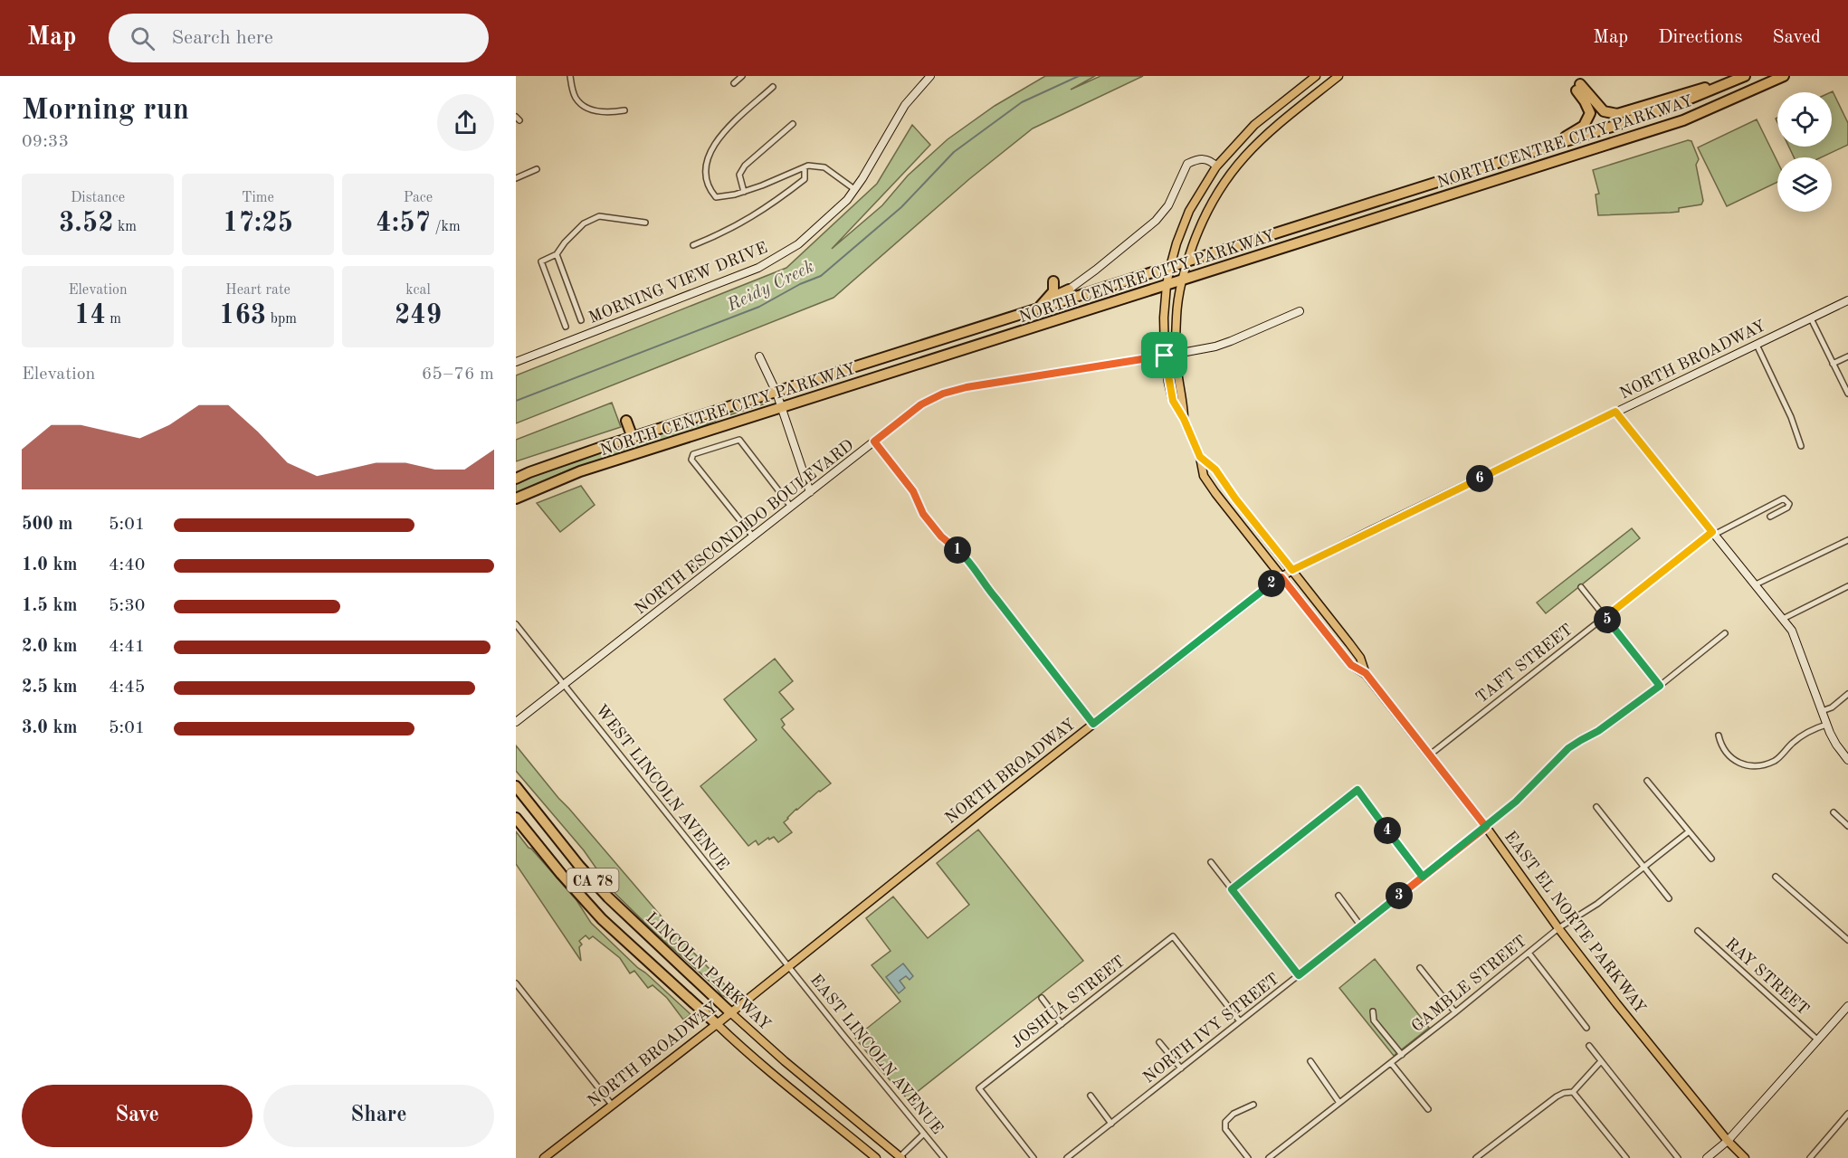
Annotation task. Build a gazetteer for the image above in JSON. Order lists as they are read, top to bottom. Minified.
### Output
{"streets":{"highway":["NORTH CENTRE CITY PARKWAY","CA 78","LINCOLN PARKWAY"],"main road":["NORTH BROADWAY","EAST EL NORTE PARKWAY"],"street":["MORNING VIEW DRIVE","NORTH ESCONDIDO BOULEVARD","TAFT STREET","WEST LINCOLN AVENUE","RAY STREET","GAMBLE STREET","JOSHUA STREET","NORTH IVY STREET","EAST LINCOLN AVENUE"]},"crossings":[["NORTH CENTRE CITY PARKWAY","EAST EL NORTE PARKWAY"],["NORTH BROADWAY","WEST LINCOLN AVENUE"],["NORTH BROADWAY","EAST EL NORTE PARKWAY"],["NORTH BROADWAY","LINCOLN PARKWAY"],["NORTH BROADWAY","EAST LINCOLN AVENUE"],["NORTH ESCONDIDO BOULEVARD","WEST LINCOLN AVENUE"],["NORTH ESCONDIDO BOULEVARD","EAST EL NORTE PARKWAY"],["TAFT STREET","EAST EL NORTE PARKWAY"],["WEST LINCOLN AVENUE","EAST LINCOLN AVENUE"],["EAST EL NORTE PARKWAY","GAMBLE STREET"],["EAST EL NORTE PARKWAY","NORTH IVY STREET"],["JOSHUA STREET","NORTH IVY STREET"]],"water":["Reidy Creek"],"page":{"header":"Map","search":"Search here","nav":["Map","Directions","Saved"],"heading":["Morning run","09:33"],"stats":[["Distance","3.52 km"],["Time","17:25"],["Pace","4:57 /km"],["Elevation","14 m"],["Heart rate","163 bpm"],["kcal","249"]],"chart":["Elevation","65–76 m"],"pins":["6","1","2","5","4","3"],"list":[{"name":"500 m","note":"5:01"},{"name":"1.0 km","note":"4:40"},{"name":"1.5 km","note":"5:30"},{"name":"2.0 km","note":"4:41"},{"name":"2.5 km","note":"4:45"},{"name":"3.0 km","note":"5:01"}],"buttons":["Save","Share"]}}
